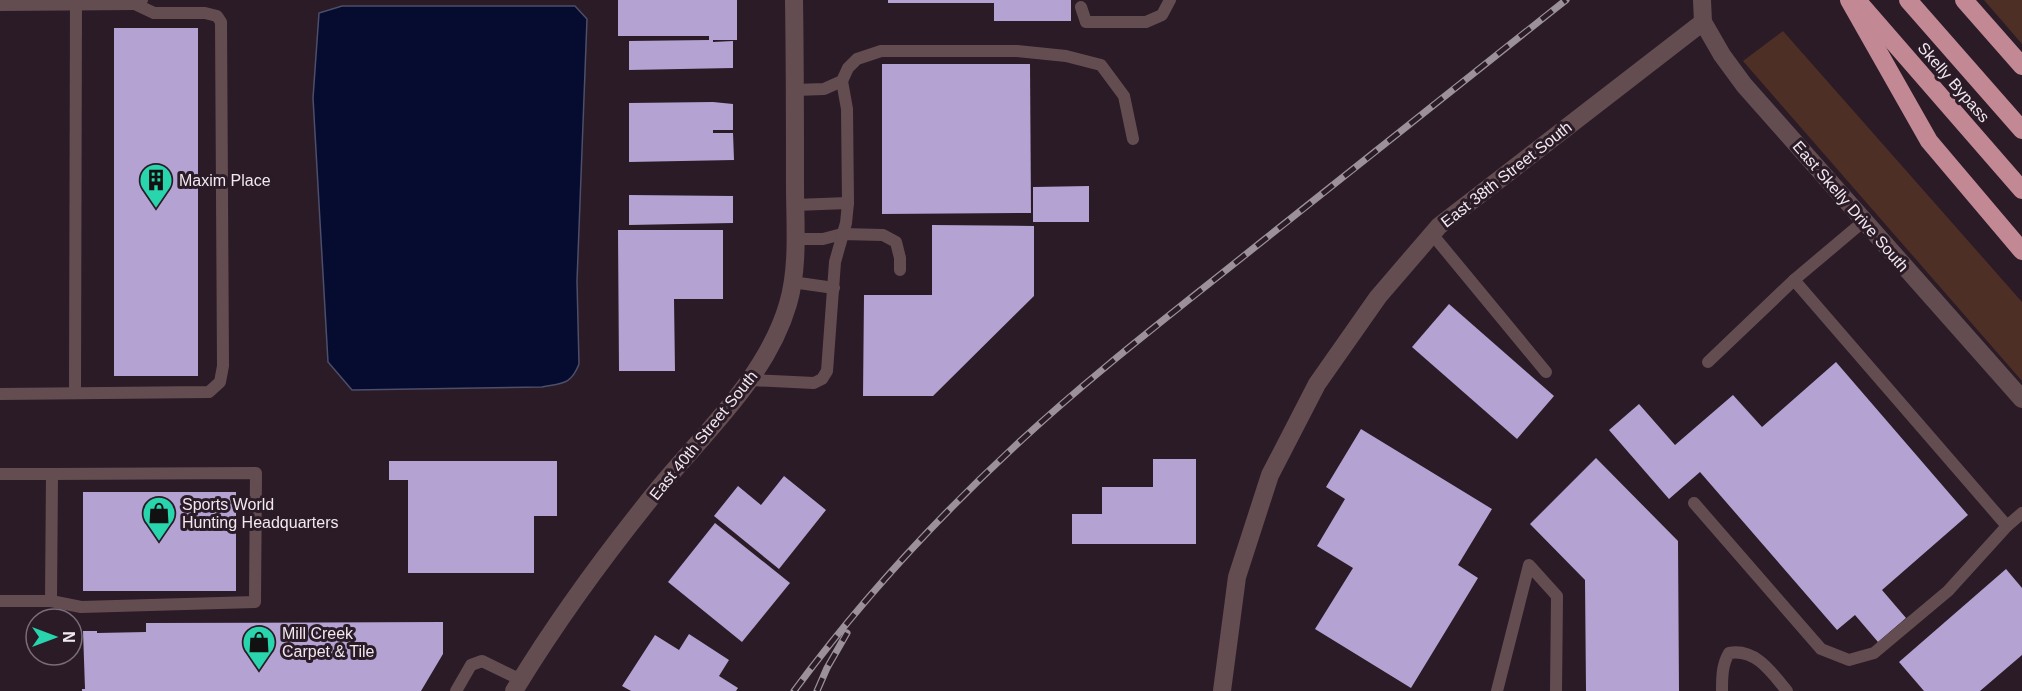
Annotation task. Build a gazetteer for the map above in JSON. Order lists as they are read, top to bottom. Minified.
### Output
{"streets":{"highway":["Skelly Bypass"],"street":["East 38th Street South","East Skelly Drive South","East 40th Street South"]},"crossings":[["East 38th Street South","East Skelly Drive South"]],"places":{"building":["Maxim Place"],"shop":["Sports World Hunting Headquarters","Mill Creek Carpet & Tile"]},"north":"right"}
